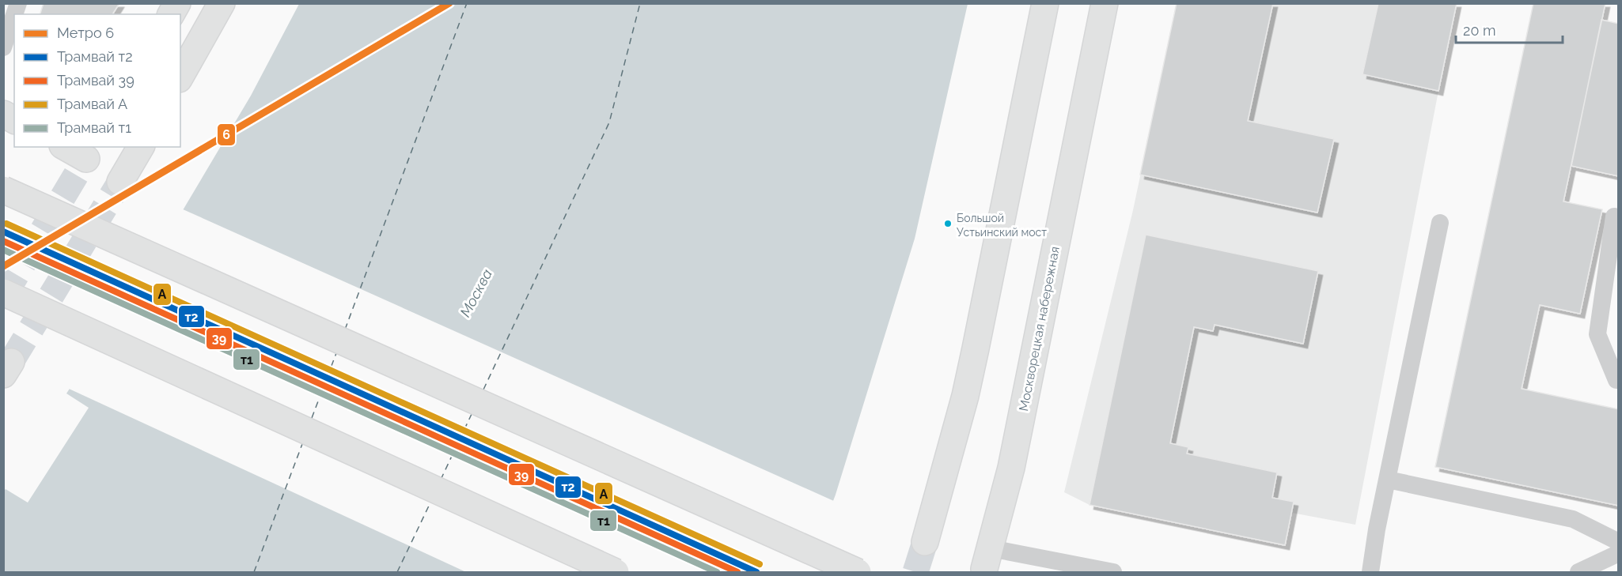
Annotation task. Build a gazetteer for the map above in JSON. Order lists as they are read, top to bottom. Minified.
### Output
{"streets":{"main road":["Москворецкая набережная"]},"water":["Москва"],"places":["Большой Устьинский мост"],"lines":["metro line 6","tram line А","tram line т2","tram line 39","tram line т1"],"legend":["Метро 6","Трамвай т2","Трамвай 39","Трамвай А","Трамвай т1"],"scale_bar":"20 m"}
